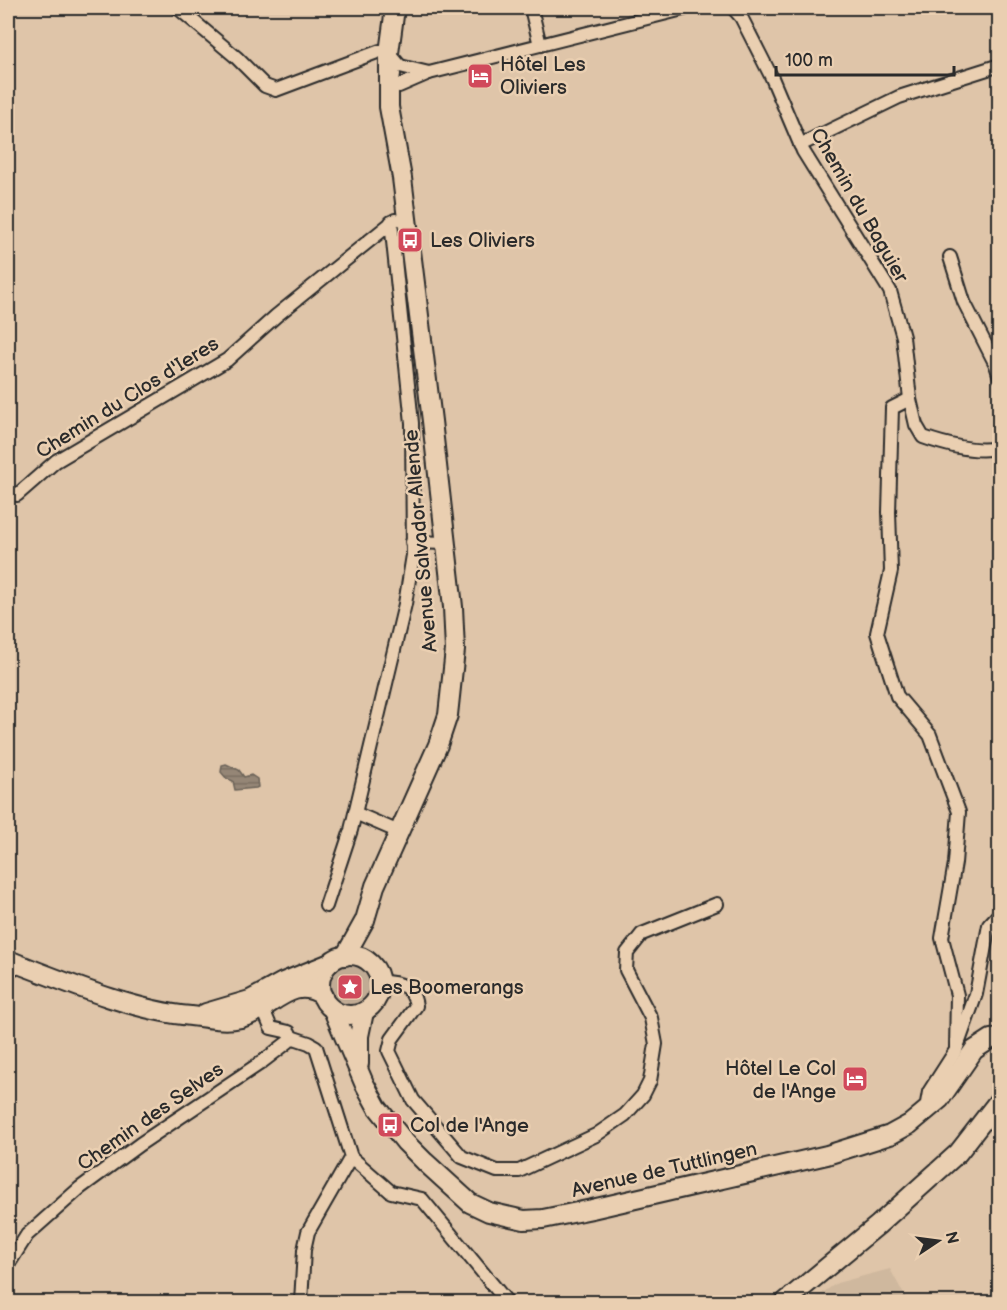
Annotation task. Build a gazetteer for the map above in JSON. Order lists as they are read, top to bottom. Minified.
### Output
{"streets":{"main road":["Avenue Salvador Allende","Avenue de Tuttlingen"],"street":["Chemin du Baguier","Chemin du Clos d'Ieres","Chemin des Selves"]},"crossings":[["Chemin du Clos d'Ieres","Avenue Salvador Allende"],["Avenue Salvador Allende","Avenue de Tuttlingen"]],"places":{"hotel":["Hôtel Les Oliviers","Hôtel Le Col de l'Ange"],"bus stop":["Les Oliviers","Col de l'Ange"],"place":["Les Boomerangs"]},"scale_bar":"100 m","north":"right"}
